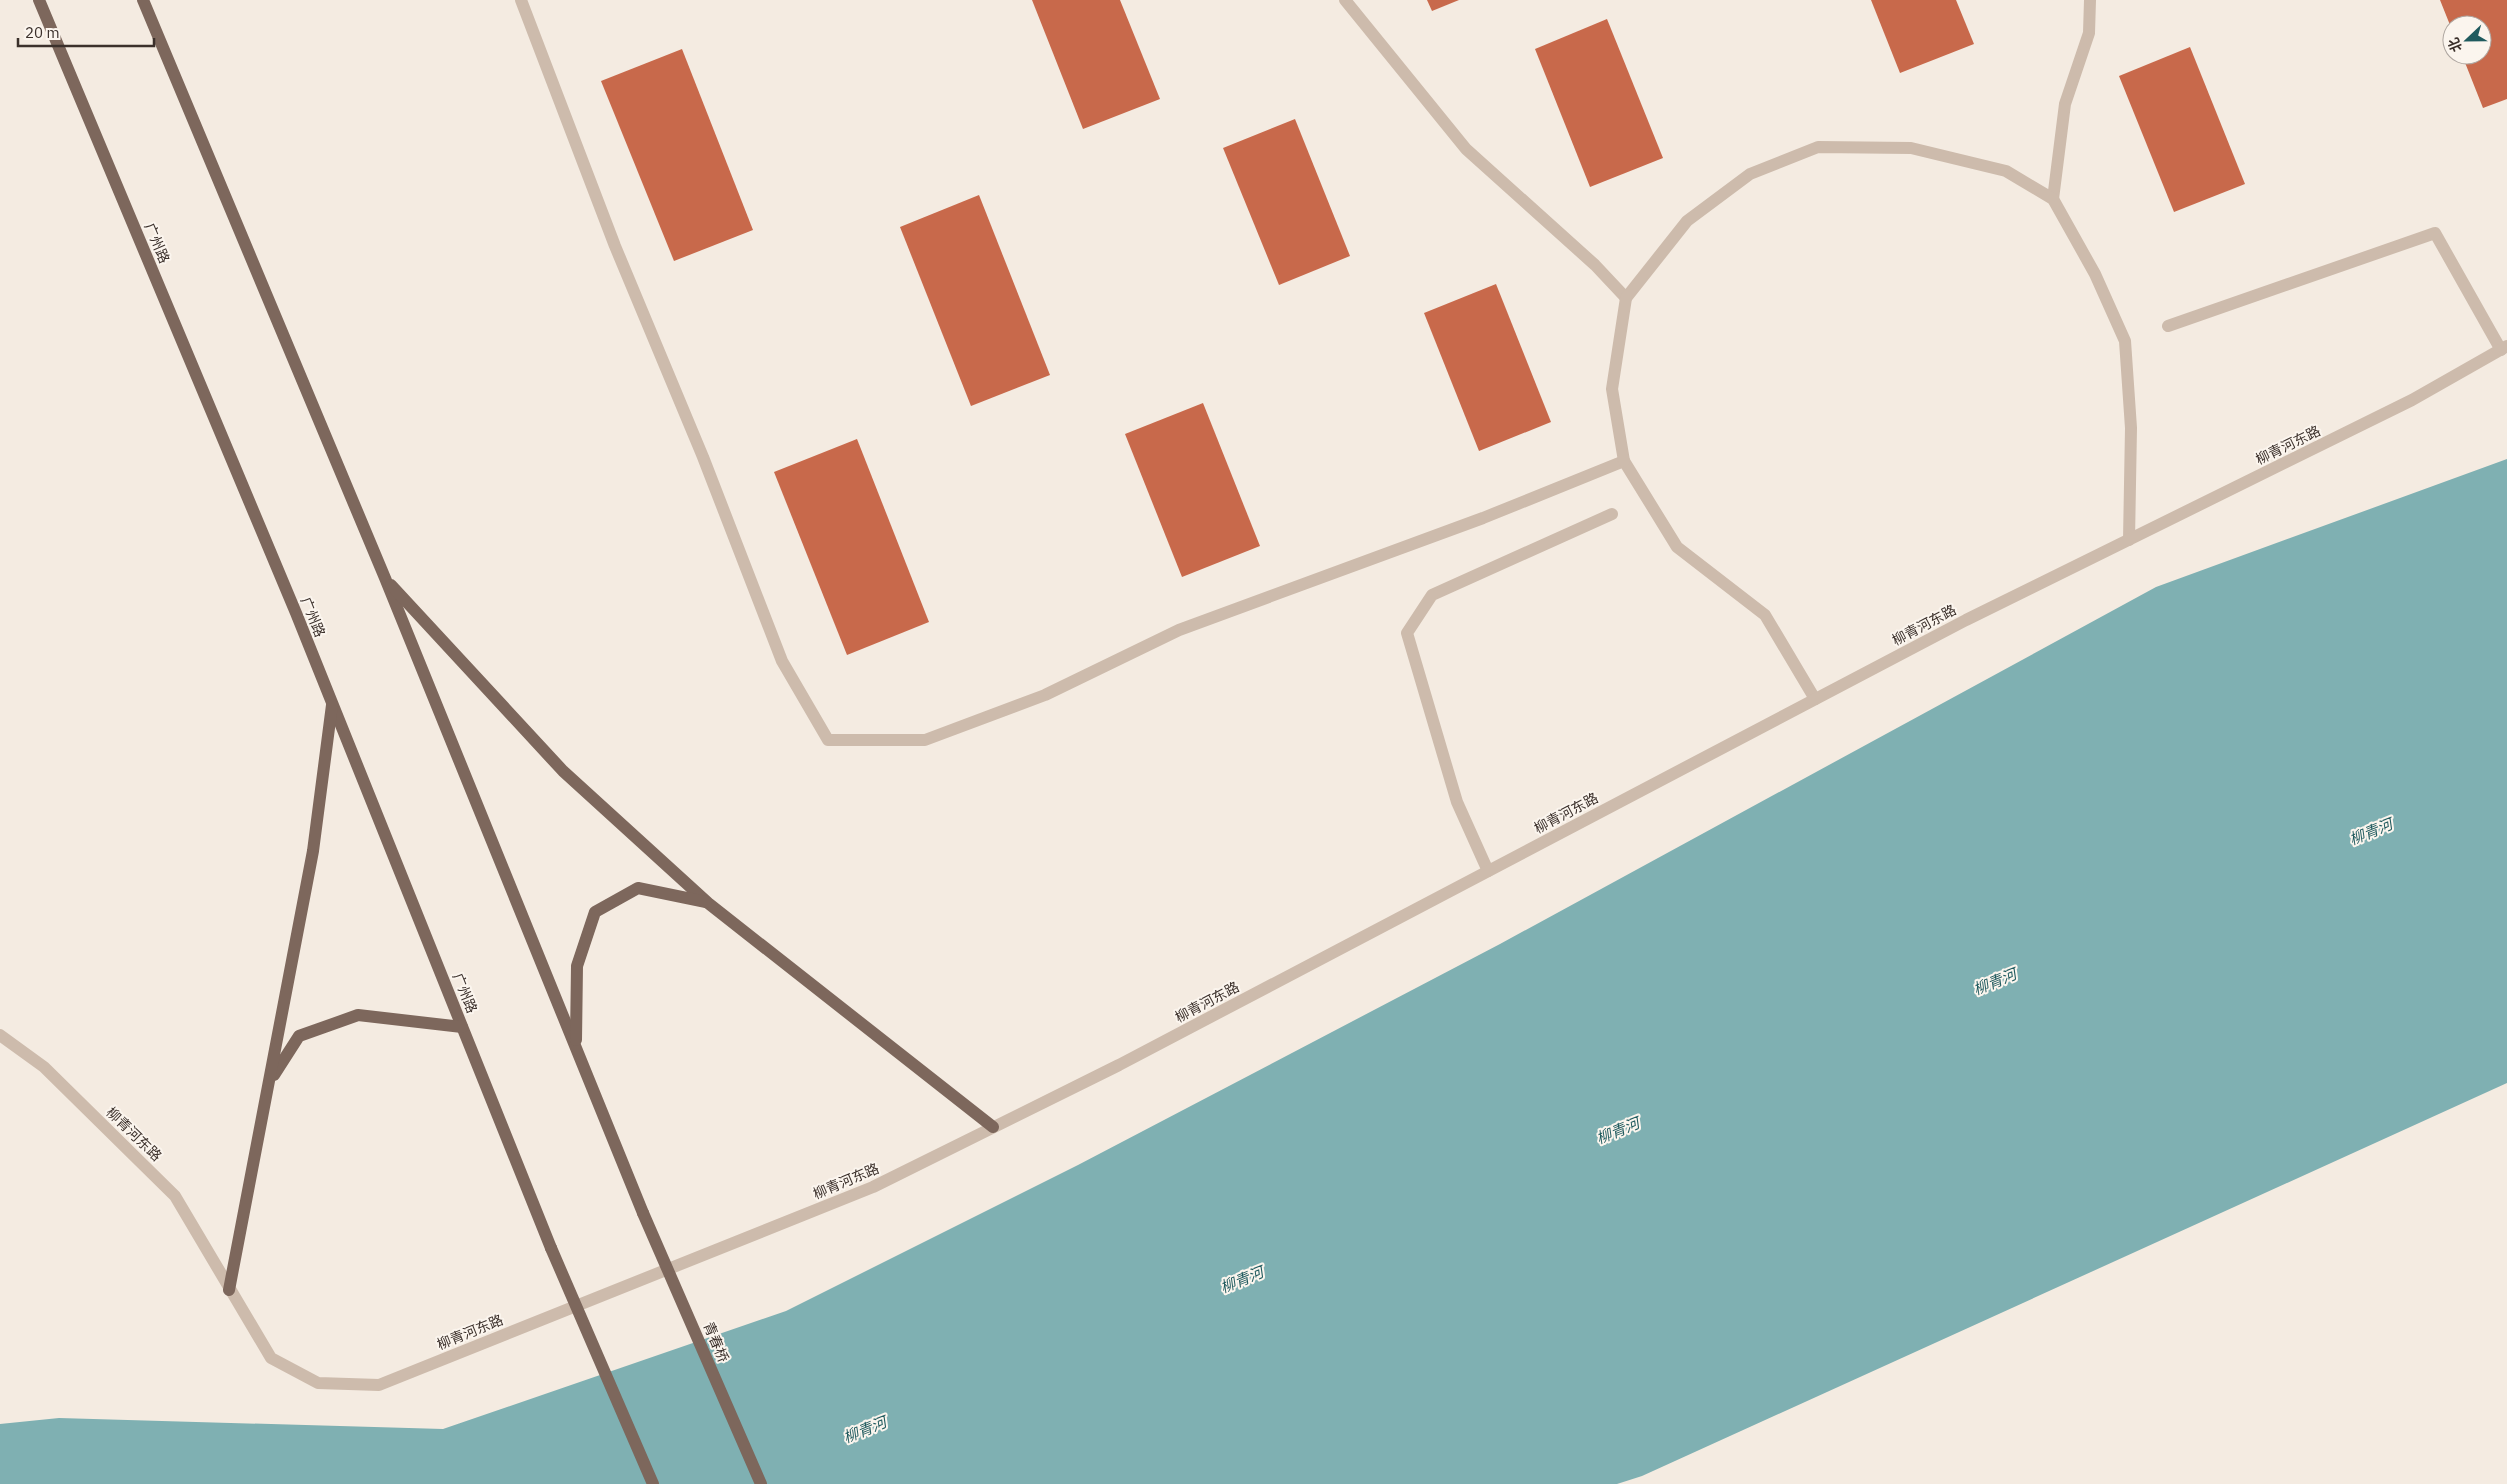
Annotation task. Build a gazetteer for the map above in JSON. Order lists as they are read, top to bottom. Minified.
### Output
{"streets":{"main road":["广州路","青春桥"],"street":["柳青河东路"]},"water":["柳青河"],"scale_bar":"20 m","north":"left"}
